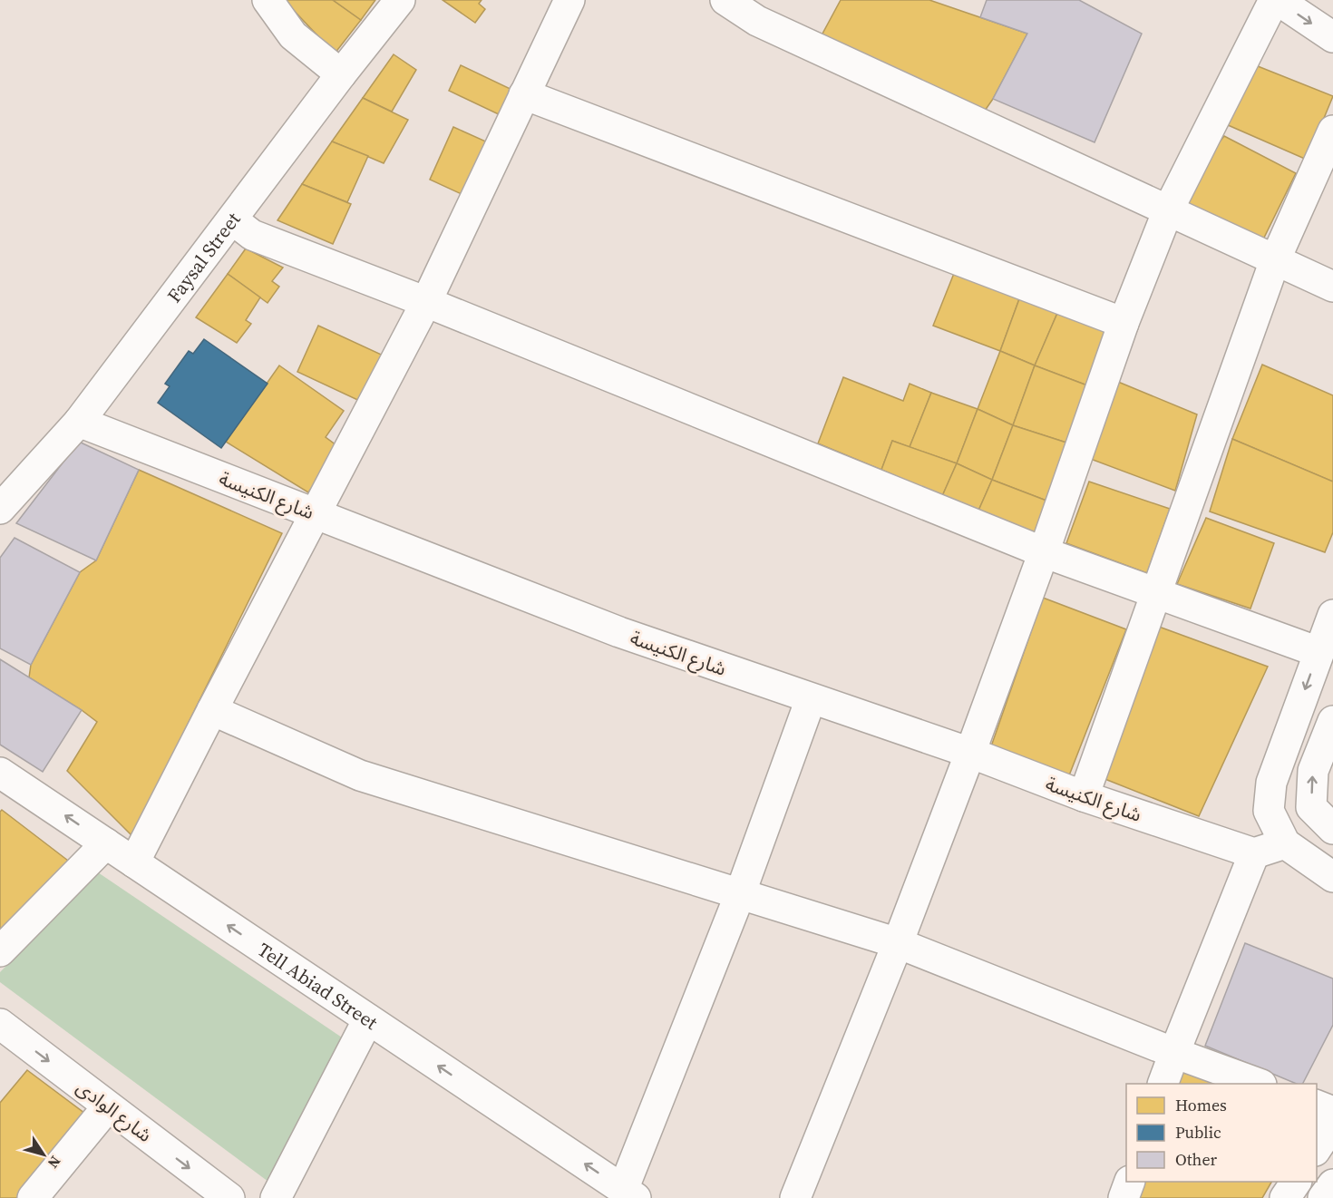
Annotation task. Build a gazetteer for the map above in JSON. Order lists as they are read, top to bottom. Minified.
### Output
{"streets":{"street":["Faysal Street","شارع الكنيسة","Tell Abiad Street","شارع الوادى"]},"crossings":[["Faysal Street","شارع الكنيسة"]],"one_way":["شارع الوادى"],"legend":["Homes","Public","Other"],"north":"bottom right"}
